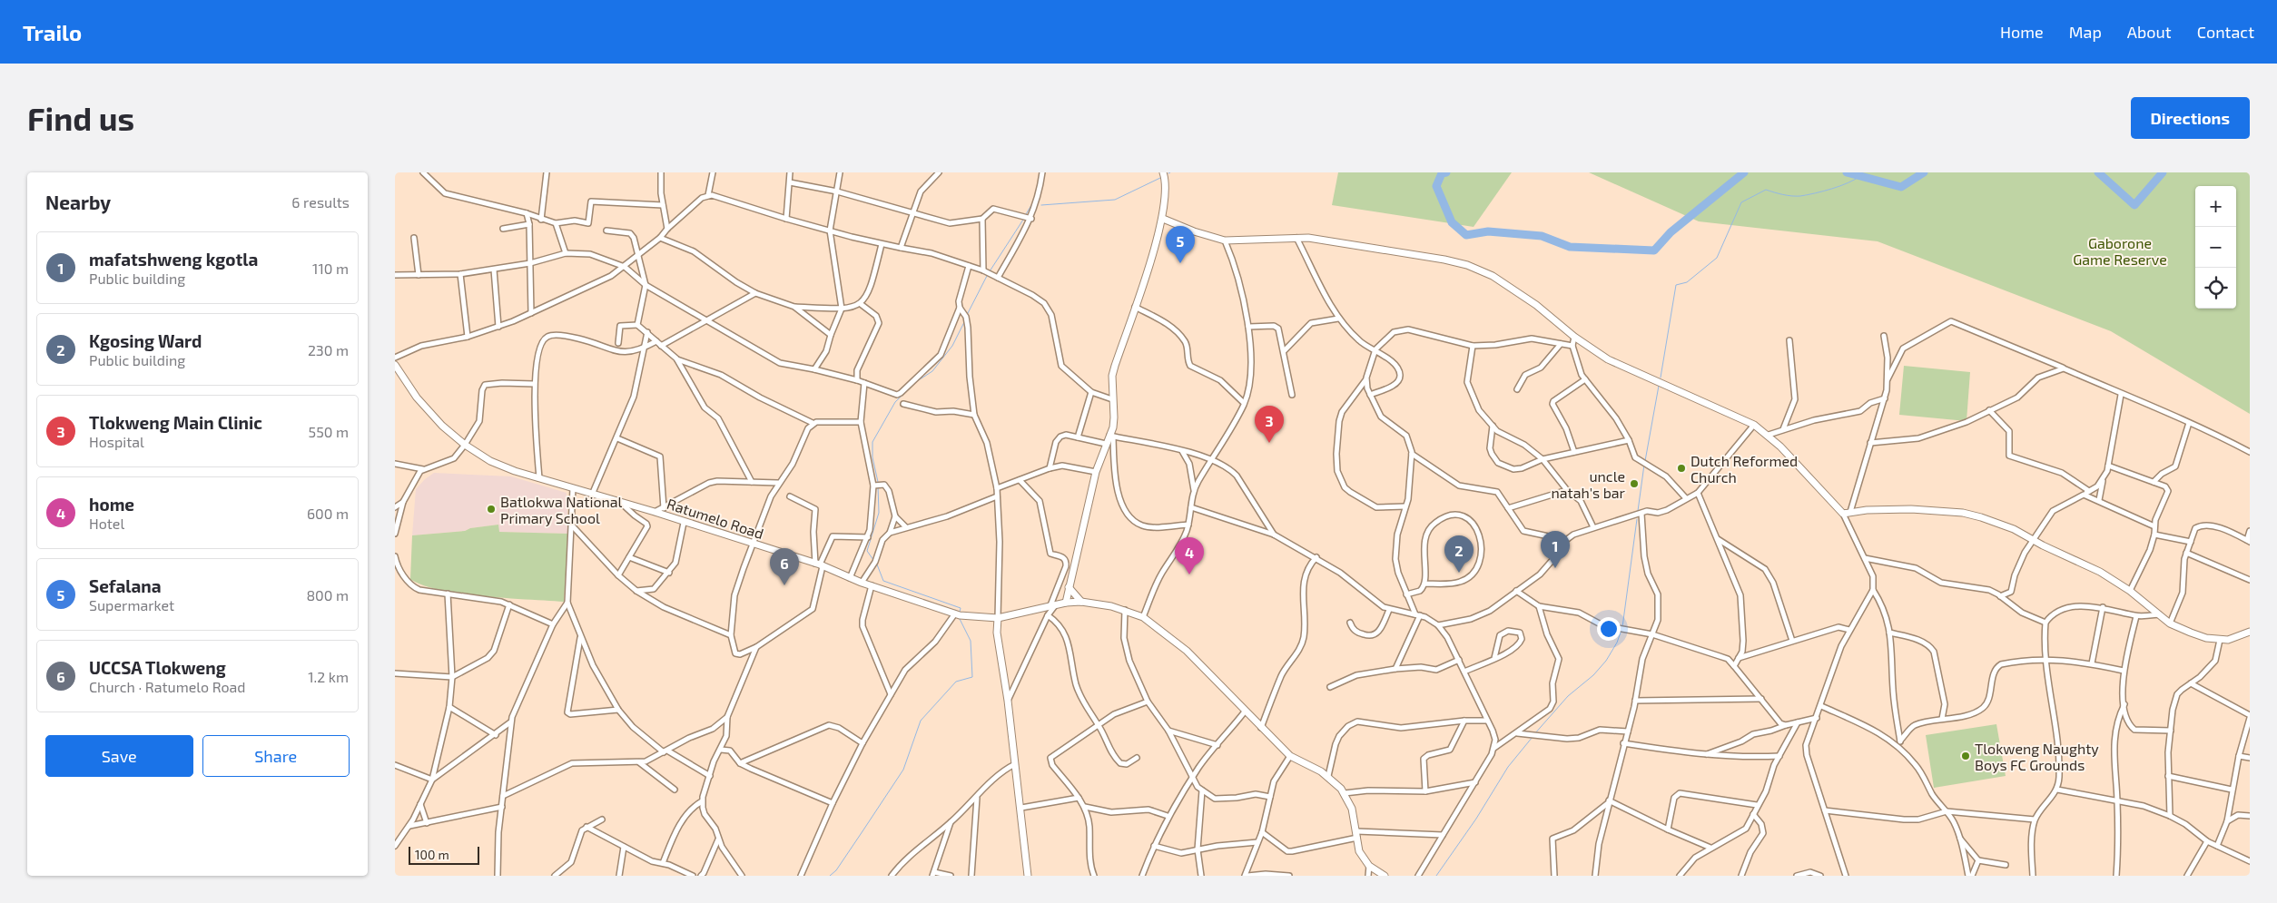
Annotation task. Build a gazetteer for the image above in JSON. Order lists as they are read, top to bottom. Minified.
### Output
{"streets":{"street":["Ratumelo Road"]},"parks":["Gaborone Game Reserve"],"places":["Dutch Reformed Church","uncle natah's bar","Batlokwa National Primary School","Tlokweng Naughty Boys FC Grounds"],"scale_bar":"100 m","page":{"header":"Trailo","nav":["Home","Map","About","Contact"],"buttons":["Directions",["Save","Share"]],"title":"Find us","heading":["Nearby","6 results"],"map_buttons":["+","−"],"pins":["5","3","1","2","4","6"],"list":[{"mark":"1","name":"mafatshweng kgotla","note":"Public building","value":"110 m"},{"mark":"2","name":"Kgosing Ward","note":"Public building","value":"230 m"},{"mark":"3","name":"Tlokweng Main Clinic","note":"Hospital","value":"550 m"},{"mark":"4","name":"home","note":"Hotel","value":"600 m"},{"mark":"5","name":"Sefalana","note":"Supermarket","value":"800 m"},{"mark":"6","name":"UCCSA Tlokweng","note":"Church · Ratumelo Road","value":"1.2 km"}],"scale":"100 m"}}
